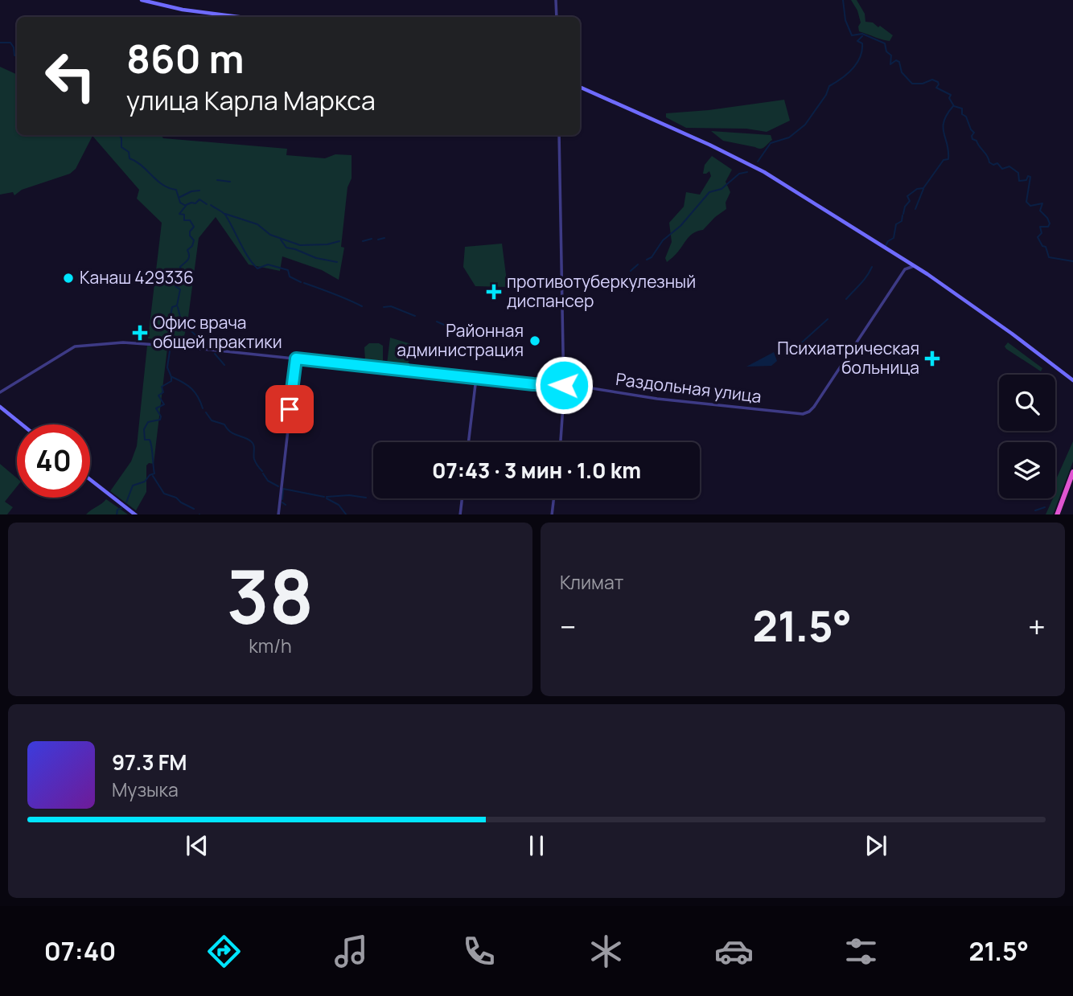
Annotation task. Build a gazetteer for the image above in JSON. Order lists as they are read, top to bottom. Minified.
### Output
{"streets":{"street":["Раздольная улица"]},"places":{"other":["Канаш 429336","Районная администрация"],"health":["противотуберкулезный диспансер","Офис врача общей практики","Психиатрическая больница"]},"page":{"turn":["860 m","улица Карла Маркса"],"limit":"40","trip":"07:43 · 3 мин · 1.0 km","tile":[["38","km/h"],"Климат"],"heat":["−","21.5°","+"],"song":["97.3 FM","Музыка"],"tabs":["07:40","21.5°"]}}
